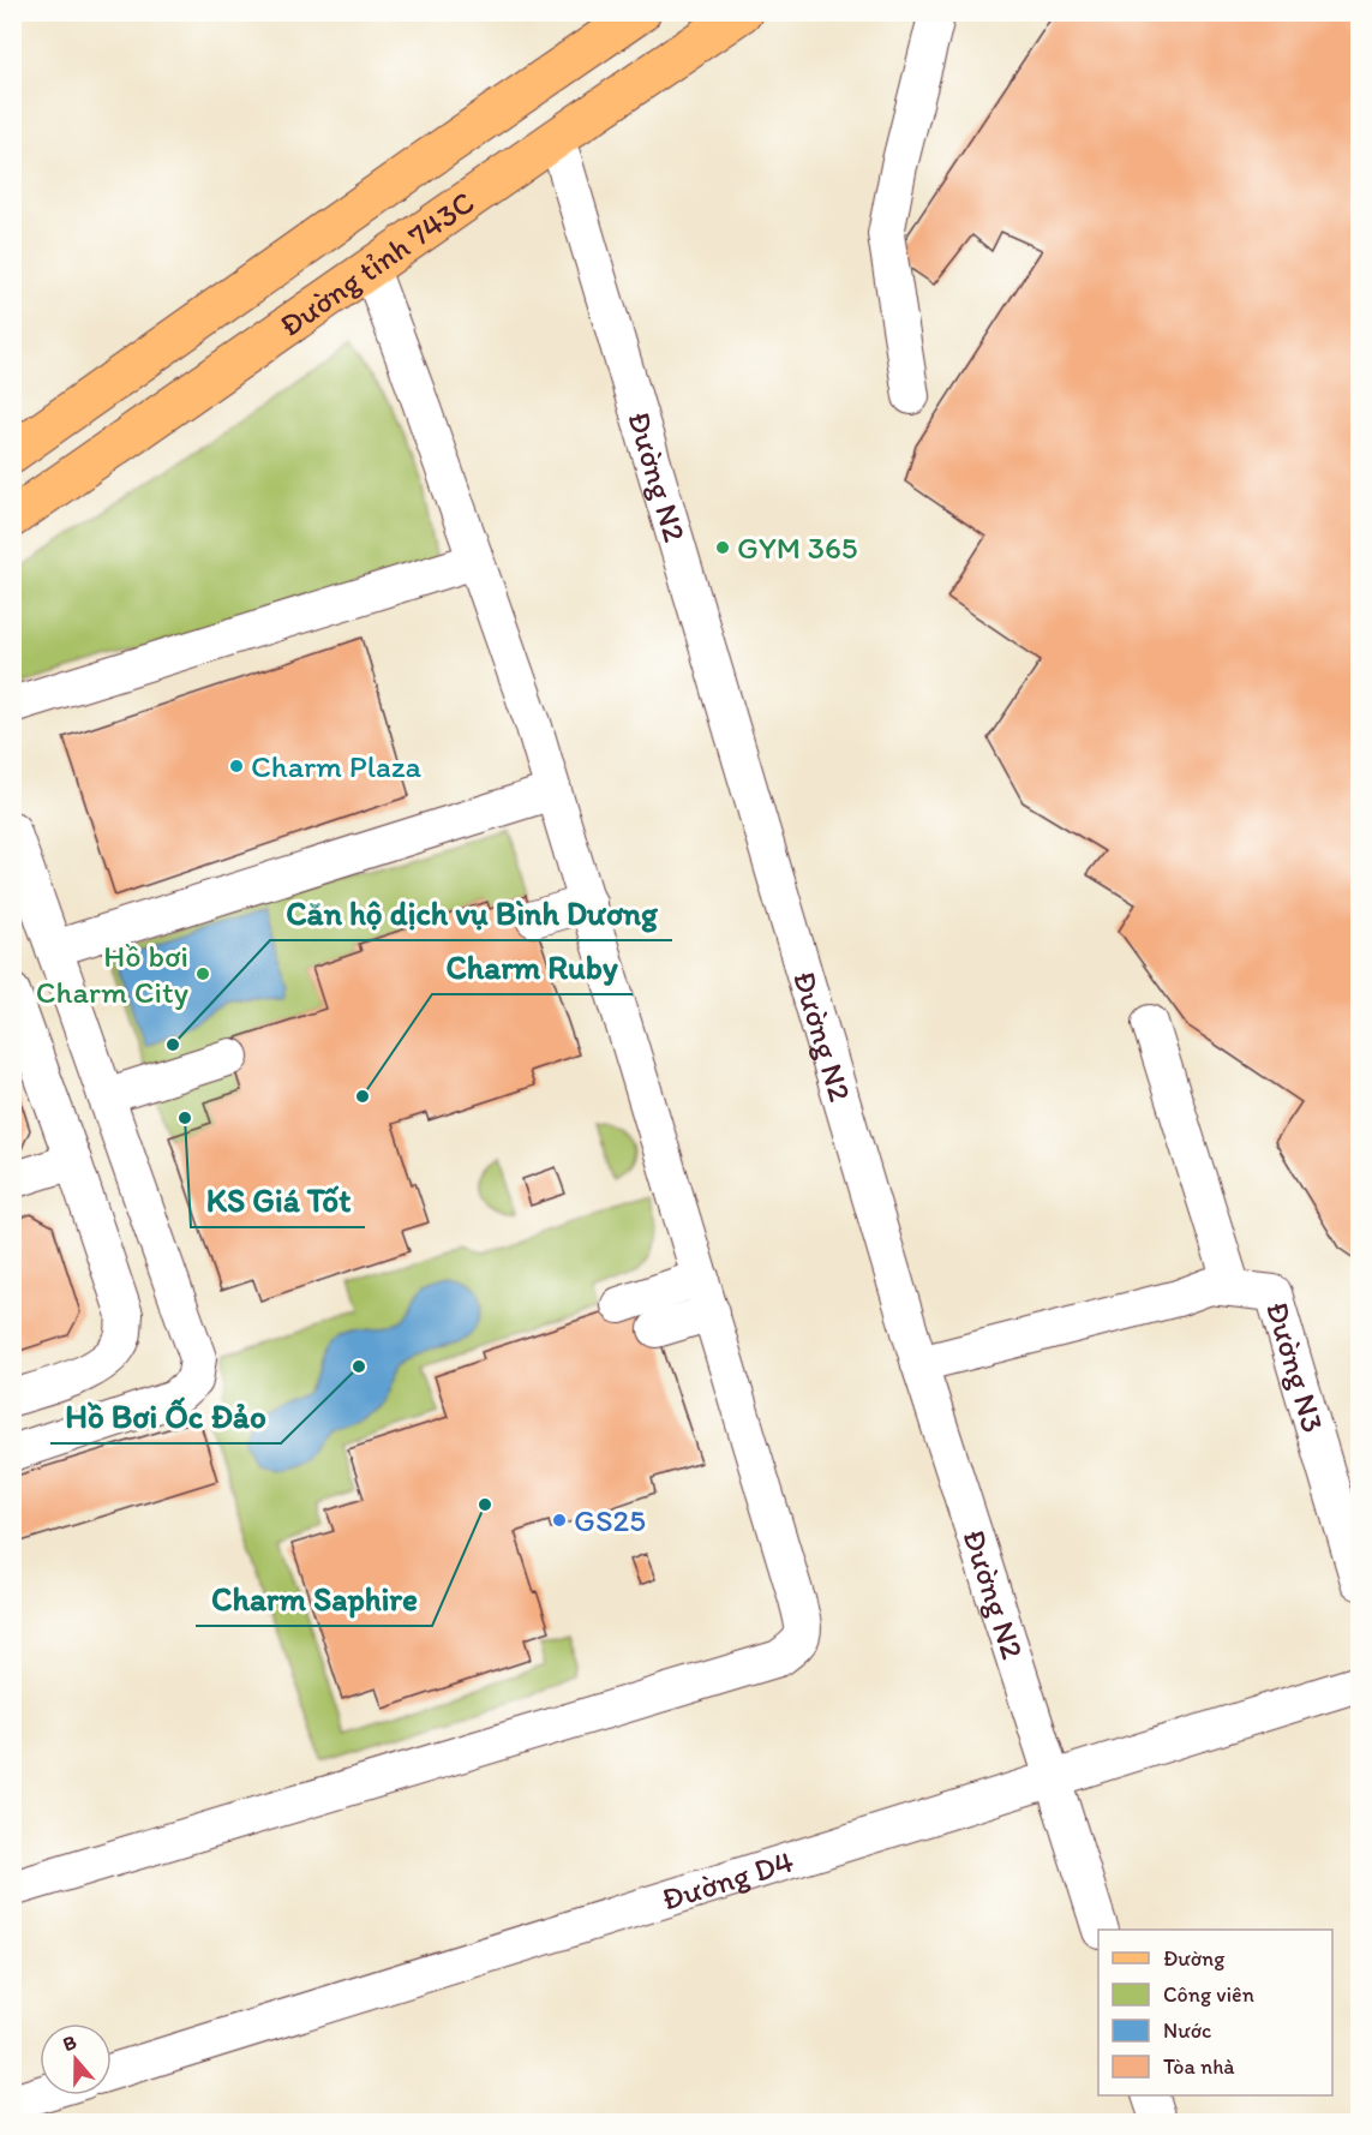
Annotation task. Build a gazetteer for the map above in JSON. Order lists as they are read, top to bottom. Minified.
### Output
{"streets":{"main road":["Đường tỉnh 743C"],"street":["Đường N2","Đường N3","Đường D4"]},"crossings":[["Đường tỉnh 743C","Đường N2"],["Đường N2","Đường N3"],["Đường N2","Đường D4"]],"places":["GYM 365","Charm Plaza","Hồ bơi Charm City","Căn hộ dịch vụ Bình Dương","Charm Ruby","KS Giá Tốt","Hồ Bơi Ốc Đảo","Charm Saphire","GS25"],"legend":["Đường","Công viên","Nước","Tòa nhà"],"north":"top"}
